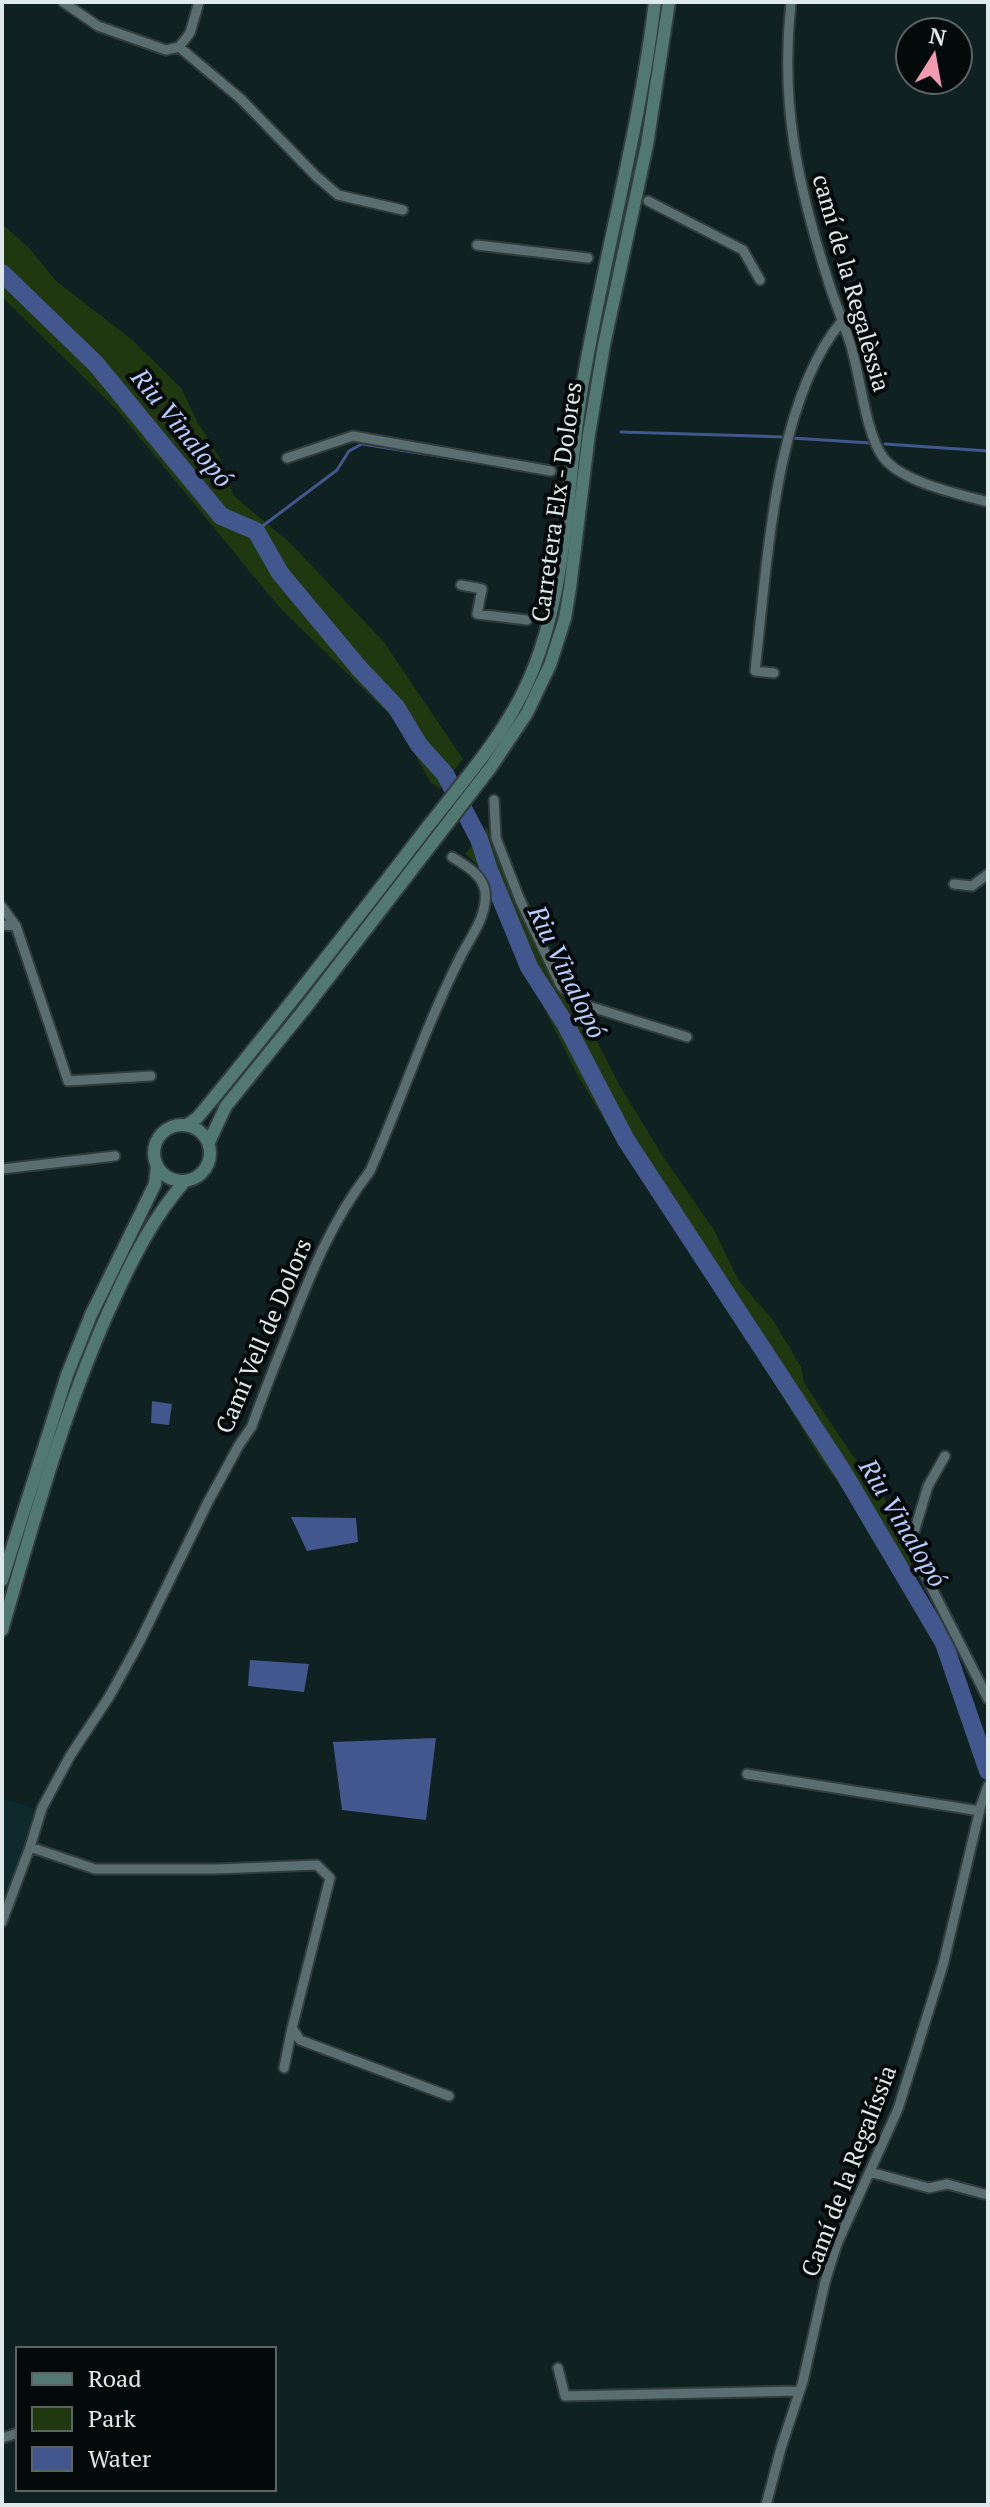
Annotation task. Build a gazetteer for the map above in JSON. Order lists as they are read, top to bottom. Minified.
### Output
{"streets":{"main road":["Carretera Elx - Dolores"],"street":["camí de la Regalèssia","Camí Vell de Dolors","Camí de la Regalíssia"]},"water":["Riu Vinalopó"],"legend":["Road","Park","Water"],"north":"top"}
